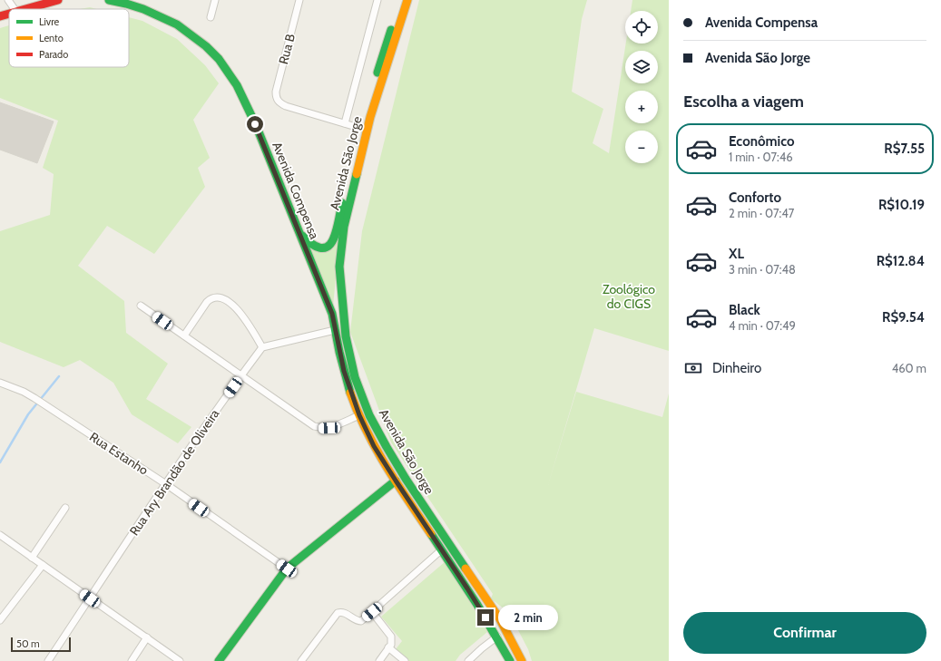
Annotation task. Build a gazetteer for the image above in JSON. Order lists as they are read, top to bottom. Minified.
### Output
{"streets":{"main road":["Avenida São Jorge","Avenida Compensa"],"street":["Rua B","Rua Estanho","Rua Ary Brandão de Oliveira"]},"crossings":[["Avenida São Jorge","Avenida Compensa"],["Rua Estanho","Rua Ary Brandão de Oliveira"]],"parks":["Zoológico do CIGS"],"legend":["Livre","Lento","Parado"],"scale_bar":"50 m","page":{"banner":["Avenida Compensa","Avenida São Jorge"],"map_buttons":["+","−"],"heading":"Escolha a viagem","list":[{"name":"Econômico","note":"1 min · 07:46","value":"R$7.55"},{"name":"Conforto","note":"2 min · 07:47","value":"R$10.19"},{"name":"XL","note":"3 min · 07:48","value":"R$12.84"},{"name":"Black","note":"4 min · 07:49","value":"R$9.54"}],"pay":["Dinheiro","460 m"],"bubble":"2 min","buttons":"Confirmar","scale":"50 m"}}
